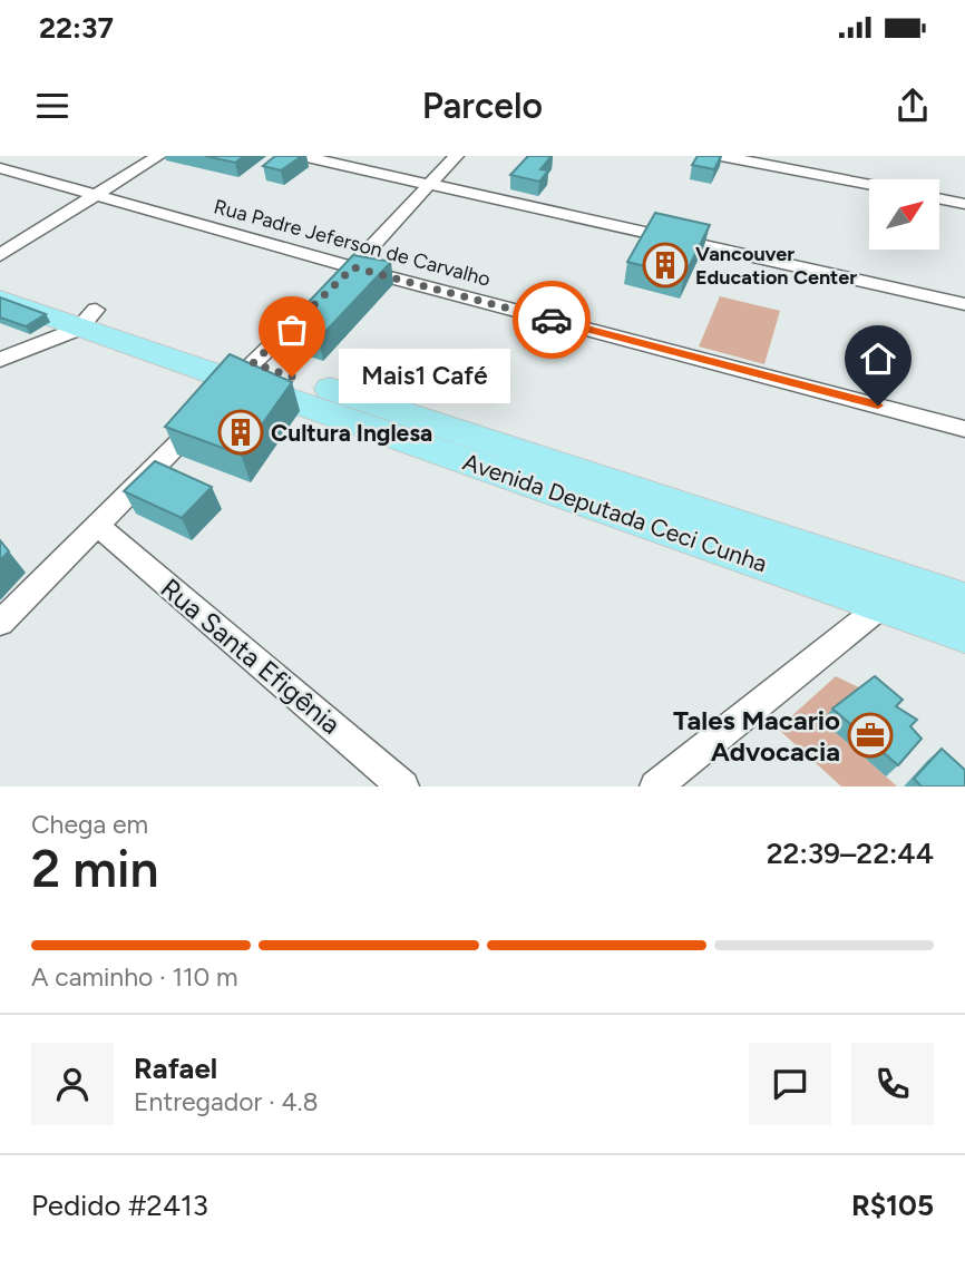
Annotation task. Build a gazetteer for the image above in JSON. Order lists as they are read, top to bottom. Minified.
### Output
{"streets":{"main road":["Avenida Deputada Ceci Cunha"],"street":["Rua Padre Jeferson de Carvalho","Rua Santa Efigênia"]},"places":{"building":["Vancouver Education Center","Cultura Inglesa"],"other":["Mais1 Café"],"office":["Tales Macario Advocacia"]},"north":"top right","page":{"status":"22:37","header":"Parcelo","bubble":"Mais1 Café","heading":["2 min","Chega em","22:39–22:44"],"panel":["Rafael","Entregador · 4.8","Pedido #2413","R$105"],"bar":"A caminho · 110 m"}}
